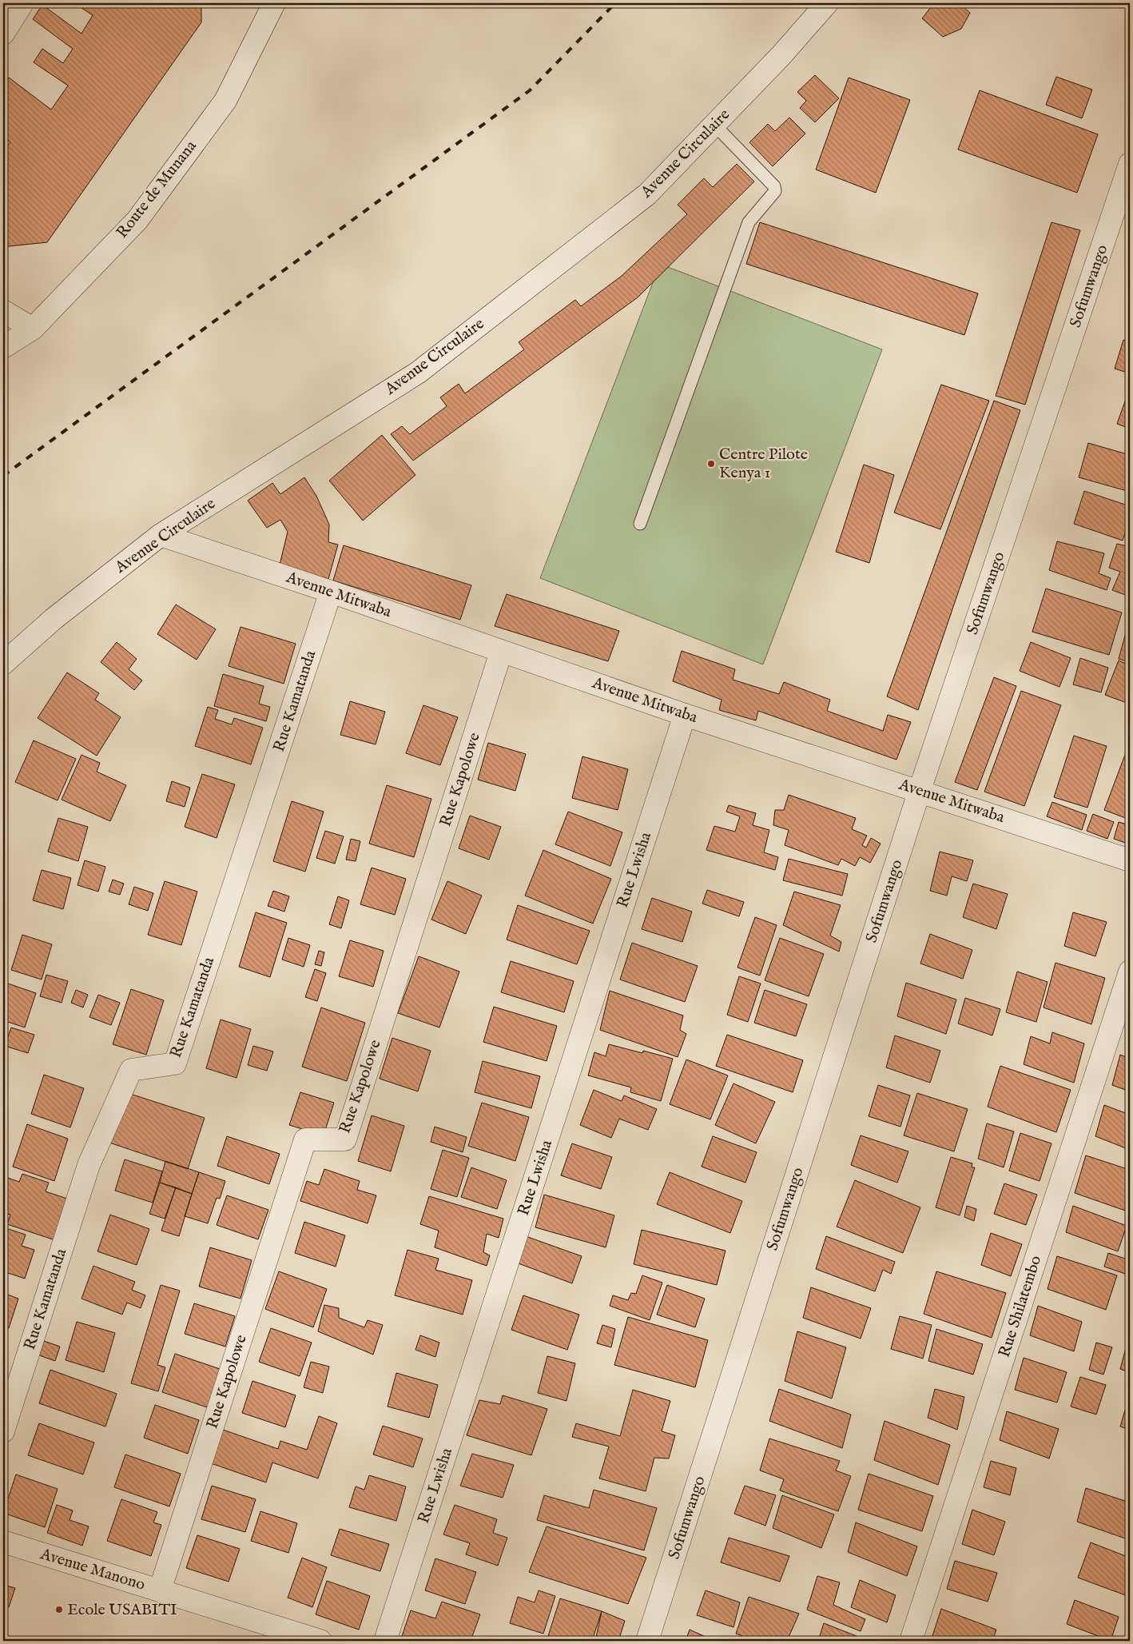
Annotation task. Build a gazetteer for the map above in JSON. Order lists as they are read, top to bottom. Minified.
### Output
{"streets":{"street":["Avenue Circulaire","Route de Munana","Sofumwango","Avenue Mitwaba","Rue Kamatanda","Rue Kapolowe","Rue Lwisha","Rue Shilatembo","Avenue Manono"]},"crossings":[["Avenue Circulaire","Avenue Mitwaba"],["Sofumwango","Avenue Mitwaba"],["Avenue Mitwaba","Rue Kamatanda"],["Avenue Mitwaba","Rue Lwisha"],["Rue Kapolowe","Avenue Manono"]],"places":["Centre Pilote Kenya 1","Ecole USABITI"]}
